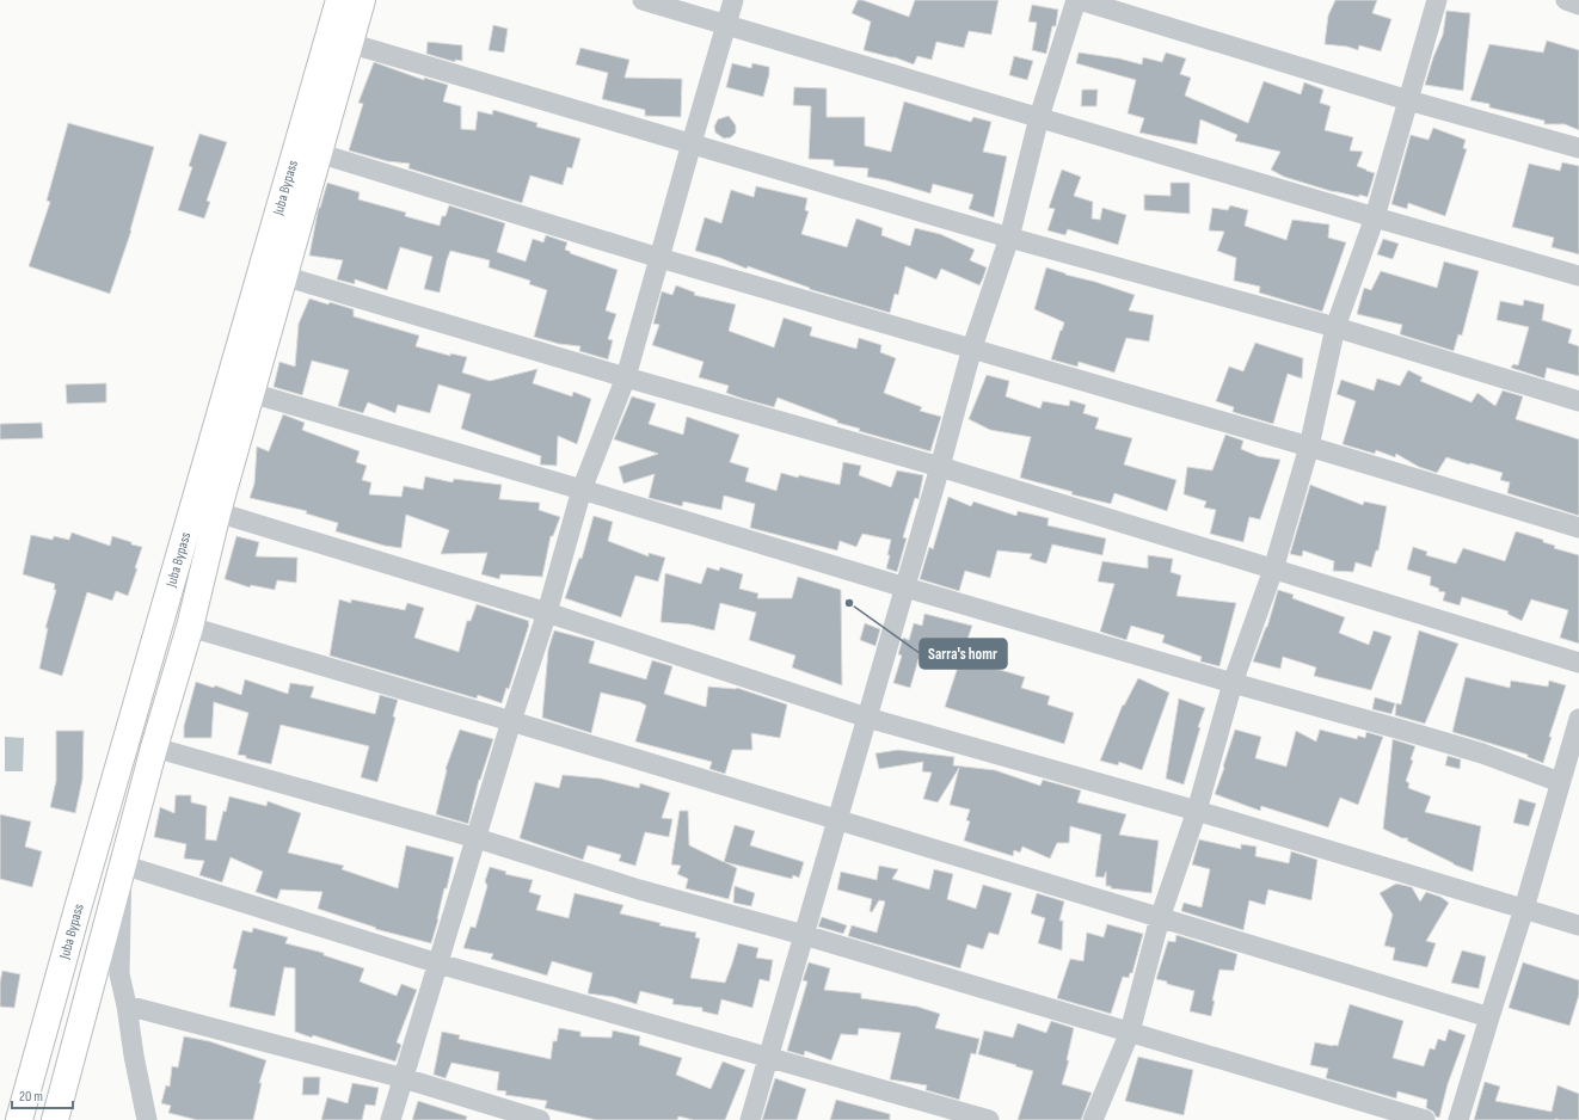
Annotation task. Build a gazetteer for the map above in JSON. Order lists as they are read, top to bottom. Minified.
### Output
{"streets":{"main road":["Juba Bypass"]},"places":["Sarra's homr"],"scale_bar":"20 m"}
